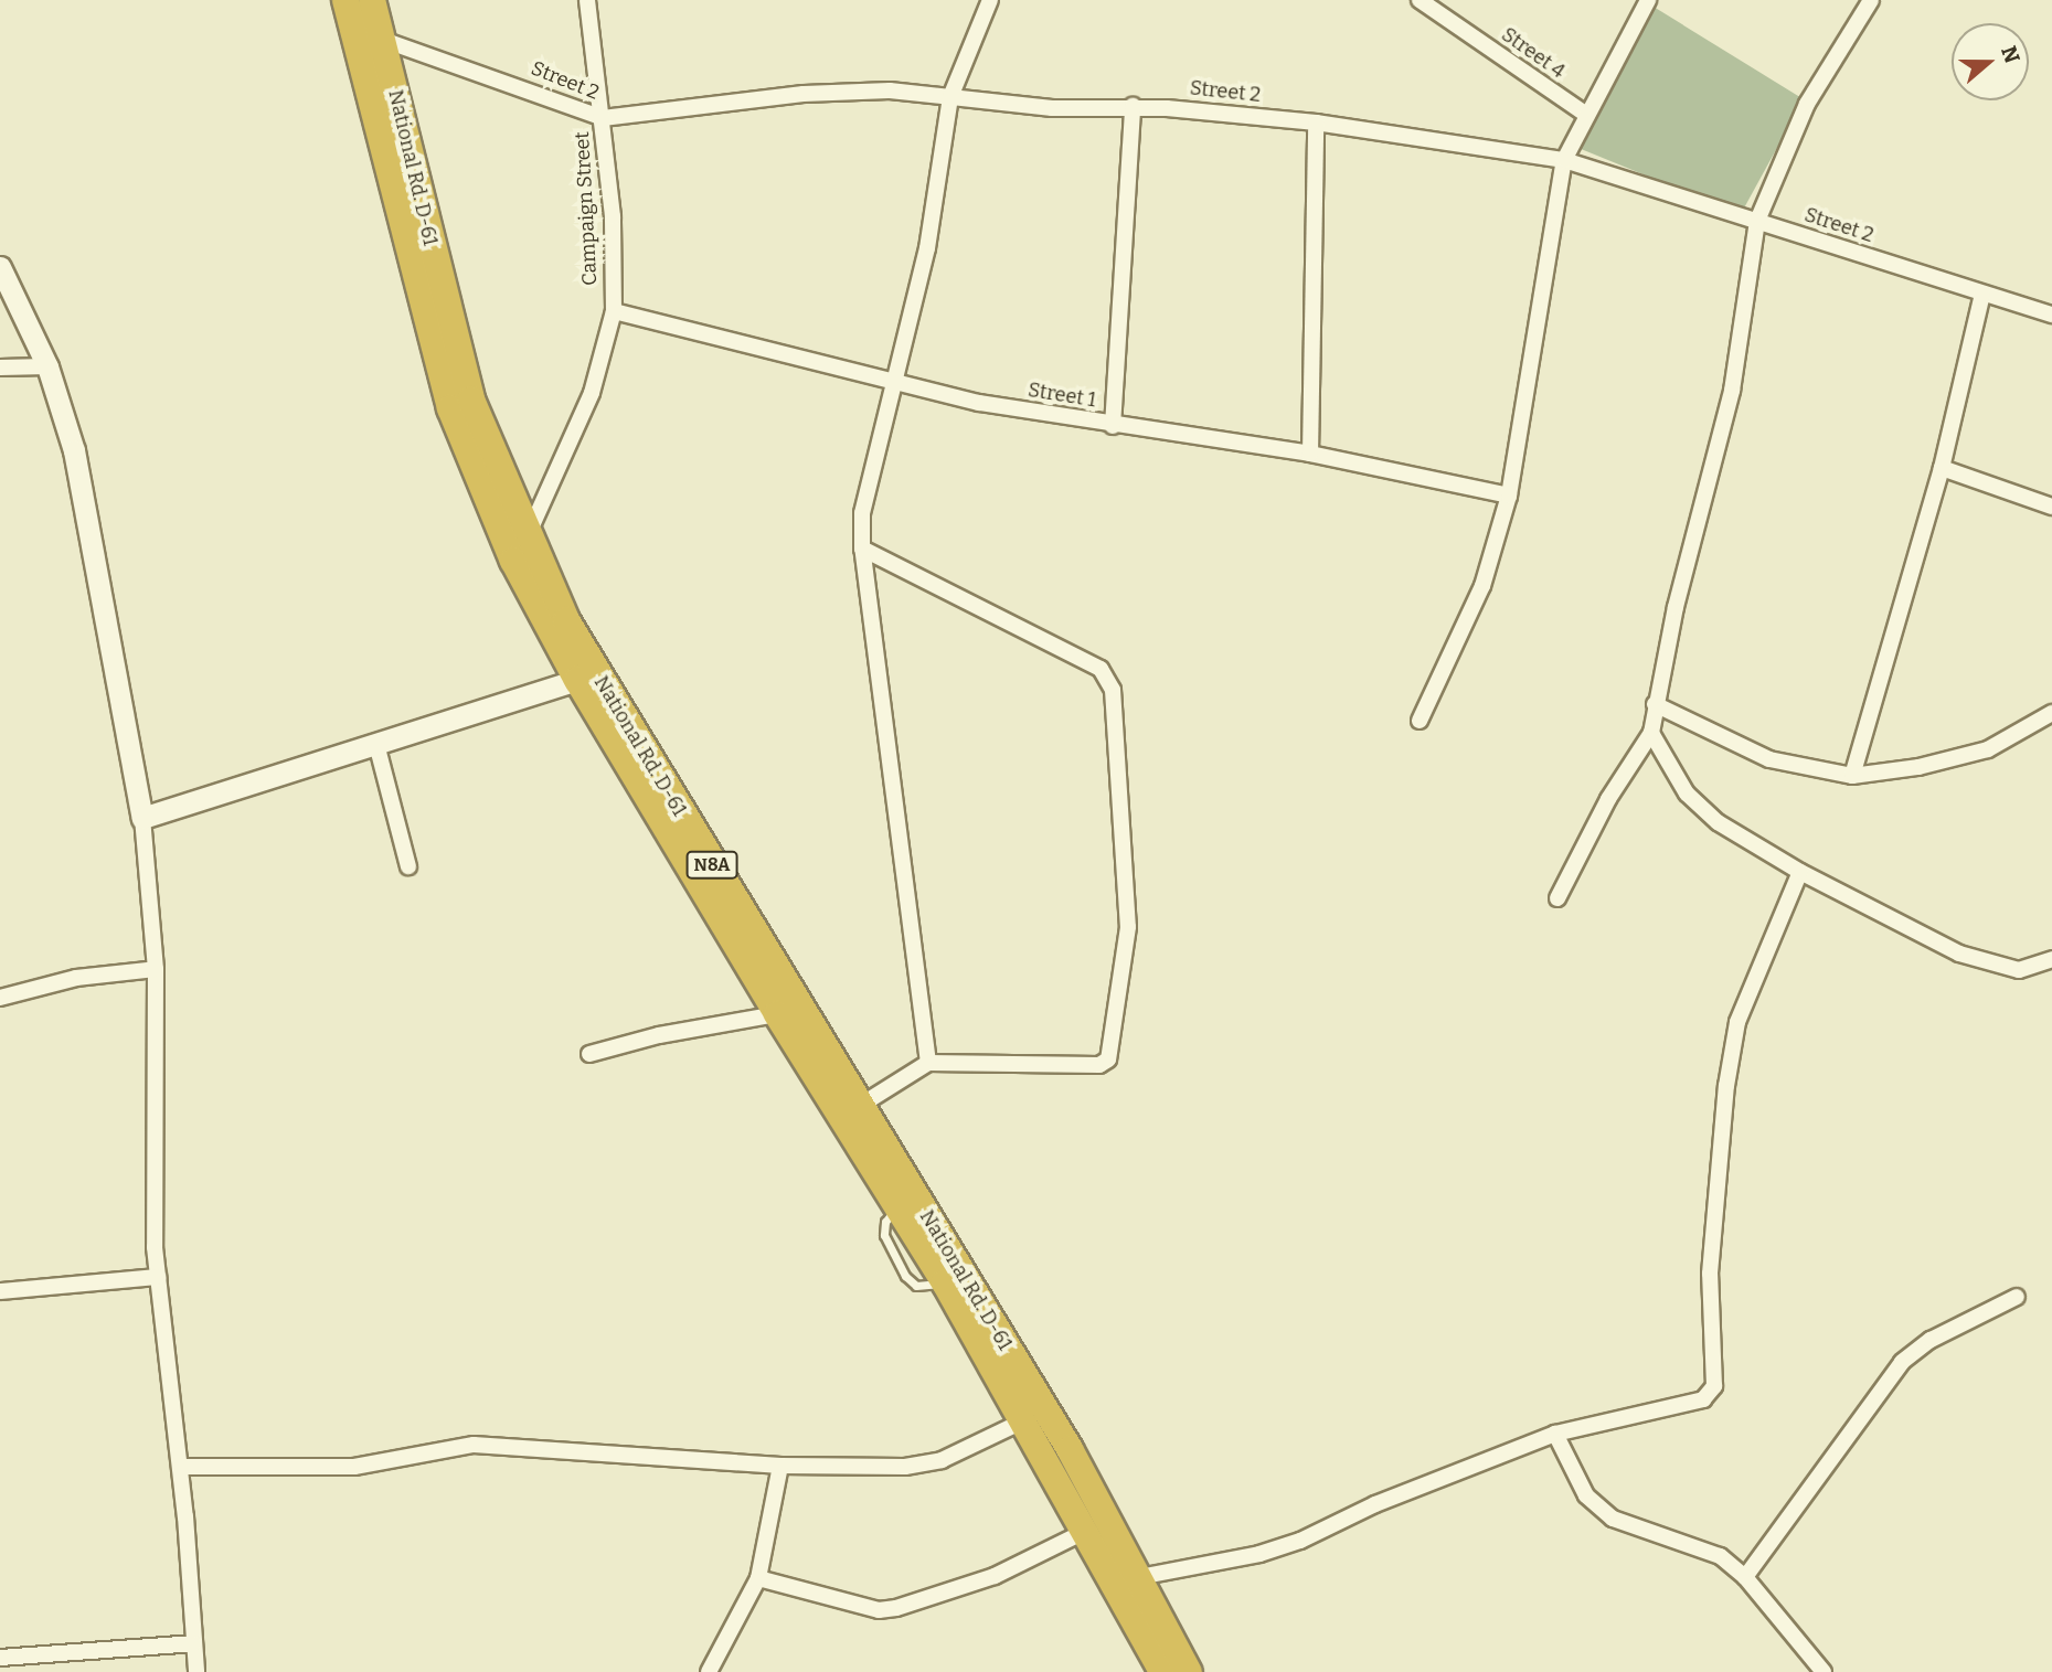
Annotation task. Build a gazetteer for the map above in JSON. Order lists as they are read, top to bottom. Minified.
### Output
{"streets":{"highway":["National Rd. D-61","N8A"],"street":["Street 4","Street 2","Campaign Street","Street 1"]},"crossings":[["Street 2","National Rd. D-61"],["Street 2","Campaign Street"],["National Rd. D-61","Campaign Street"],["Campaign Street","Street 1"]],"north":"right"}
